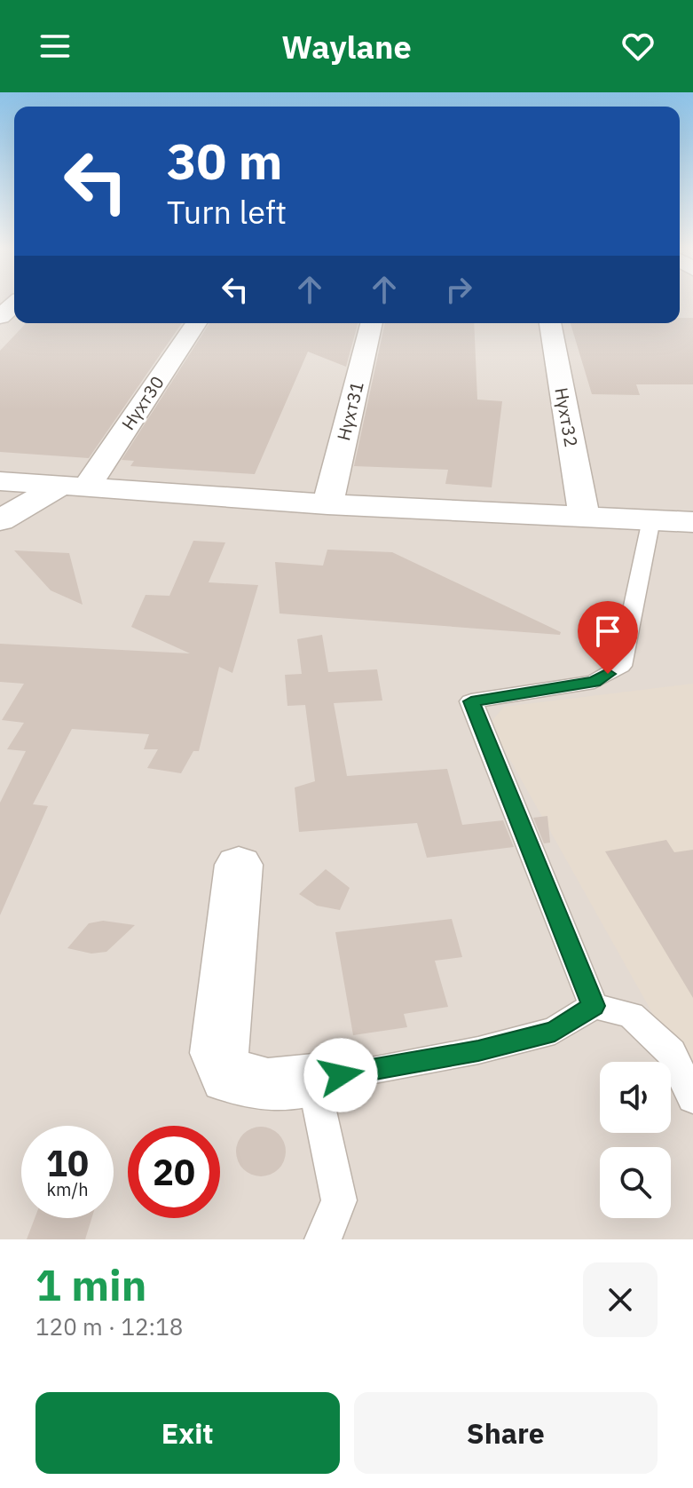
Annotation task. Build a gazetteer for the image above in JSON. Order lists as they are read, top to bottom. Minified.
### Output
{"streets":{"street":["Нүхт30","Нүхт31","Нүхт32"]},"page":{"header":"Waylane","turn":["30 m","Turn left"],"speed":"10 km/h","limit":"20","heading":["1 min","120 m · 12:18"],"buttons":["Exit","Share"]}}
